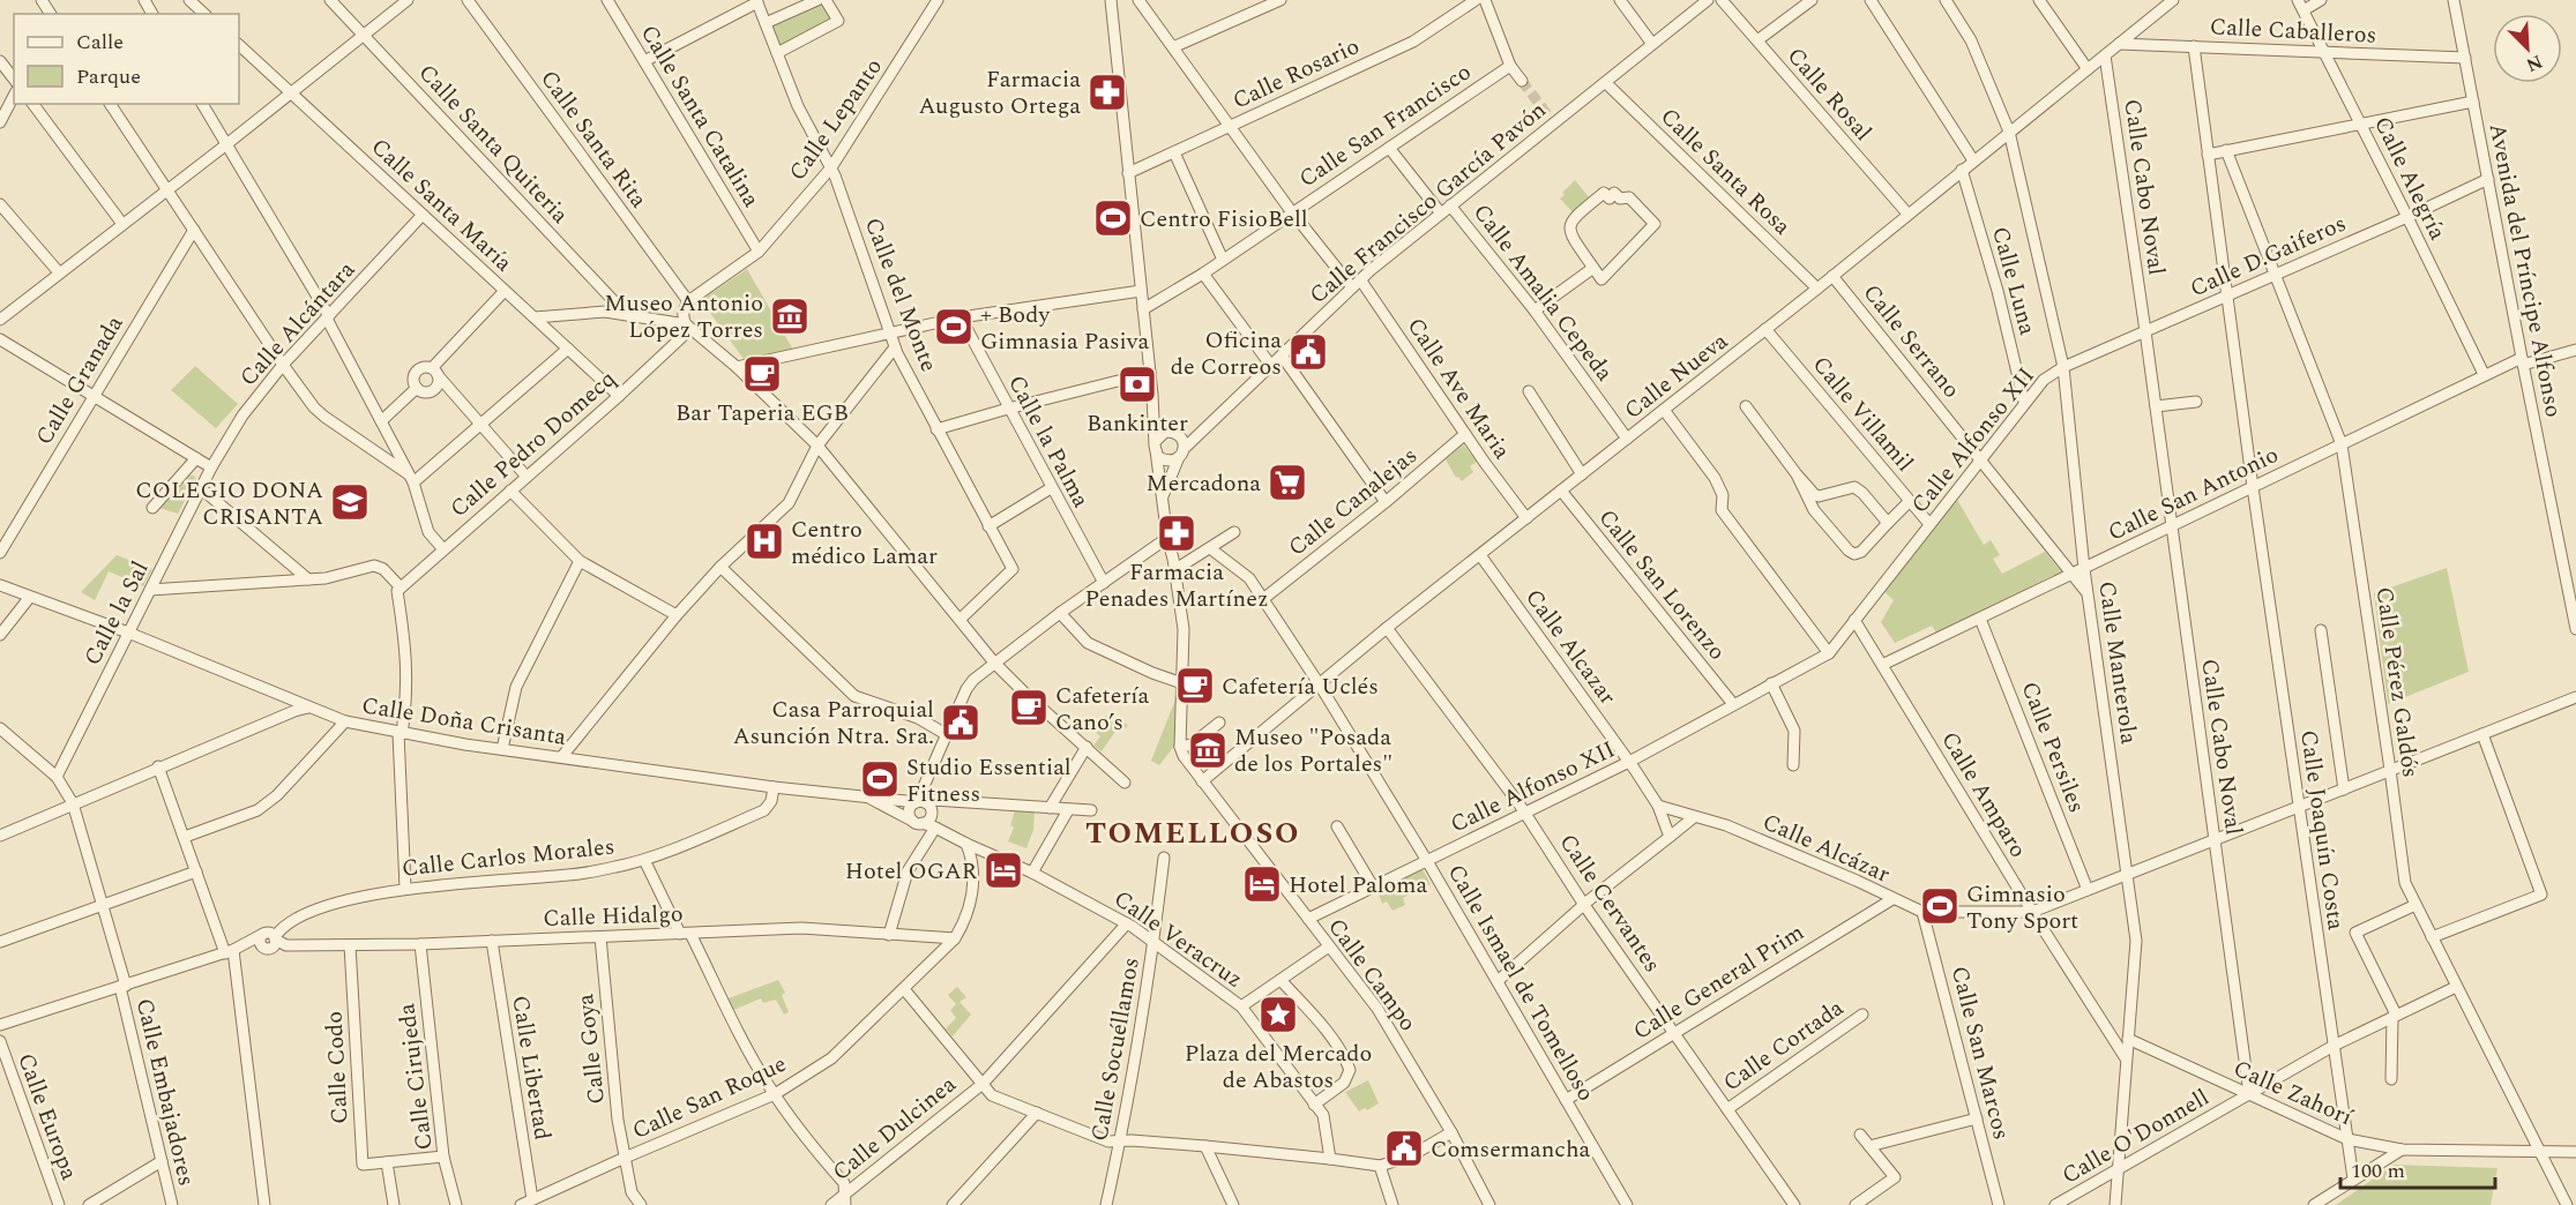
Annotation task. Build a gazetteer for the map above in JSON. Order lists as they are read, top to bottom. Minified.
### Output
{"streets":{"street":["Calle Caballeros","Calle Rosario","Calle Rosal","Calle Santa Catalina","Calle Lepanto","Calle San Francisco","Calle Santa Rita","Calle Santa Quiteria","Calle Santa Rosa","Calle Alegría","Calle Cabo Noval","Calle Francisco García Pavón","Calle Santa María","Calle D.Gaiferos","Avenida del Príncipe Alfonso","Calle Luna","Calle Amalia Cepeda","Calle del Monte","Calle Alcántara","Calle Serrano","Calle Nueva","Calle Granada","Calle Ave Maria","Calle Villamil","Calle Alfonso XII","Calle la Palma","Calle Pedro Domecq","Calle San Antonio","Calle Canalejas","Calle San Lorenzo","Calle la Sal","Calle Alcazar","Calle Manterola","Calle Pérez Galdós","Calle Doña Crisanta","Calle Persiles","Calle Amparo","Calle Joaquín Costa","Calle Alcázar","Calle Carlos Morales","Calle Cervantes","Calle Hidalgo","Calle Veracruz","Calle Campo","Calle General Prim","Calle Ismael de Tomelloso","Calle Cortada","Calle Goya","Calle Socuéllamos","Calle San Marcos","Calle Codo","Calle Libertad","Calle Cirujeda","Calle Embajadores","Calle Zahorí","Calle San Roque","Calle Europa","Calle Dulcinea","Calle O'Donnell"]},"crossings":[["Calle Caballeros","Calle Alegría"],["Calle Caballeros","Avenida del Príncipe Alfonso"],["Calle Caballeros","Calle Nueva"],["Calle Caballeros","Calle Joaquín Costa"],["Calle Rosario","Calle Ave Maria"],["Calle Rosal","Calle Nueva"],["Calle Santa Catalina","Calle Lepanto"],["Calle Lepanto","Calle Santa Rita"],["Calle Lepanto","Calle del Monte"],["Calle San Francisco","Calle Ave Maria"],["Calle Santa Rosa","Calle Francisco García Pavón"],["Calle Santa Rosa","Calle Nueva"],["Calle Alegría","Calle D.Gaiferos"],["Calle Alegría","Calle San Antonio"],["Calle Cabo Noval","Calle D.Gaiferos"],["Calle Cabo Noval","Calle Nueva"],["Calle Cabo Noval","Calle San Antonio"],["Calle Cabo Noval","Calle Zahorí"],["Calle Cabo Noval","Calle O'Donnell"],["Calle Francisco García Pavón","Calle Amalia Cepeda"],["Calle Francisco García Pavón","Calle Ave Maria"],["Calle Santa María","Calle Alcántara"],["Calle Santa María","Calle Pedro Domecq"],["Calle D.Gaiferos","Avenida del Príncipe Alfonso"],["Calle D.Gaiferos","Calle Alfonso XII"],["Calle D.Gaiferos","Calle Manterola"],["Calle D.Gaiferos","Calle Pérez Galdós"],["Calle D.Gaiferos","Calle Joaquín Costa"],["Avenida del Príncipe Alfonso","Calle San Antonio"],["Calle Luna","Calle Nueva"],["Calle Luna","Calle Alfonso XII"],["Calle Amalia Cepeda","Calle Nueva"],["Calle Alcántara","Calle la Sal"],["Calle Serrano","Calle Nueva"],["Calle Serrano","Calle Alfonso XII"],["Calle Serrano","Calle San Antonio"],["Calle Serrano","Calle Manterola"],["Calle Nueva","Calle Ave Maria"],["Calle Nueva","Calle Villamil"],["Calle Nueva","Calle San Lorenzo"],["Calle Nueva","Calle Alcazar"],["Calle Nueva","Calle Manterola"],["Calle Nueva","Calle Cervantes"],["Calle Nueva","Calle Campo"],["Calle Nueva","Calle Ismael de Tomelloso"],["Calle Ave Maria","Calle Canalejas"],["Calle Villamil","Calle Alfonso XII"],["Calle Alfonso XII","Calle San Lorenzo"],["Calle Alfonso XII","Calle Alcazar"],["Calle Alfonso XII","Calle Manterola"],["Calle Alfonso XII","Calle Amparo"],["Calle Alfonso XII","Calle Cervantes"],["Calle Alfonso XII","Calle Campo"],["Calle Alfonso XII","Calle Ismael de Tomelloso"],["Calle San Antonio","Calle Manterola"],["Calle San Antonio","Calle Pérez Galdós"],["Calle San Antonio","Calle Persiles"],["Calle San Antonio","Calle Amparo"],["Calle San Antonio","Calle Joaquín Costa"],["Calle Canalejas","Calle Ismael de Tomelloso"],["Calle la Sal","Calle Doña Crisanta"],["Calle la Sal","Calle Embajadores"],["Calle Manterola","Calle Amparo"],["Calle Manterola","Calle Zahorí"],["Calle Manterola","Calle O'Donnell"],["Calle Pérez Galdós","Calle Zahorí"],["Calle Pérez Galdós","Calle O'Donnell"],["Calle Doña Crisanta","Calle Carlos Morales"],["Calle Doña Crisanta","Calle Veracruz"],["Calle Amparo","Calle Alcázar"],["Calle Joaquín Costa","Calle Zahorí"],["Calle Joaquín Costa","Calle O'Donnell"],["Calle Alcázar","Calle General Prim"],["Calle Alcázar","Calle San Marcos"],["Calle Carlos Morales","Calle Hidalgo"],["Calle Cervantes","Calle General Prim"],["Calle Cervantes","Calle Cortada"],["Calle Hidalgo","Calle Goya"],["Calle Hidalgo","Calle Codo"],["Calle Hidalgo","Calle Libertad"],["Calle Hidalgo","Calle Cirujeda"],["Calle Hidalgo","Calle San Roque"],["Calle Veracruz","Calle Campo"],["Calle Veracruz","Calle Socuéllamos"],["Calle Veracruz","Calle Dulcinea"],["Calle General Prim","Calle Ismael de Tomelloso"],["Calle Goya","Calle San Roque"],["Calle Codo","Calle Cirujeda"],["Calle Libertad","Calle San Roque"],["Calle Zahorí","Calle O'Donnell"]],"districts":["TOMELLOSO"],"places":{"pharmacy":["Farmacia Augusto Ortega","Farmacia Penades Martínez"],"sports":["Centro FisioBell","+ Body Gimnasia Pasiva","Studio Essential Fitness","Gimnasio Tony Sport"],"museum":["Museo Antonio López Torres","Museo \"Posada de los Portales\""],"public building":["Oficina de Correos","Casa Parroquial Asunción Ntra. Sra.","Comsermancha"],"cafe":["Bar Taperia EGB","Cafetería Uclés","Cafetería Cano’s"],"bank":["Bankinter"],"supermarket":["Mercadona"],"school or university":["COLEGIO DONA CRISANTA"],"hospital":["Centro médico Lamar"],"hotel":["Hotel OGAR","Hotel Paloma"],"place":["Plaza del Mercado de Abastos"]},"legend":["Calle","Parque"],"scale_bar":"100 m","north":"bottom right"}
